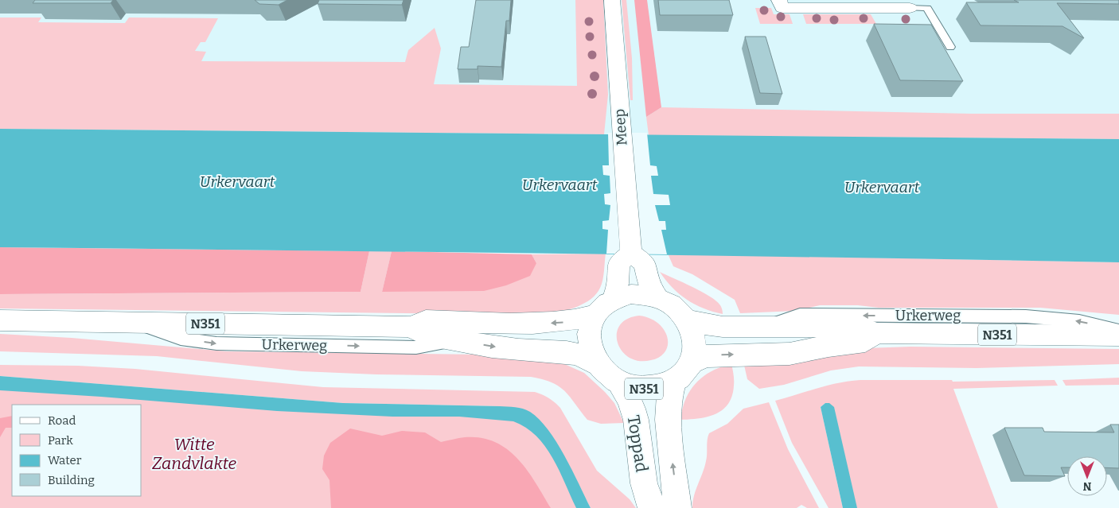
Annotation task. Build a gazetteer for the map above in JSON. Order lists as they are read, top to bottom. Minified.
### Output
{"streets":{"main road":["Meep","Urkerweg","N351","Toppad"]},"crossings":[["Urkerweg","N351"],["Urkerweg","Toppad"],["N351","Toppad"]],"water":["Urkervaart"],"parks":["Witte Zandvlakte"],"legend":["Road","Park","Water","Building"],"north":"bottom"}
